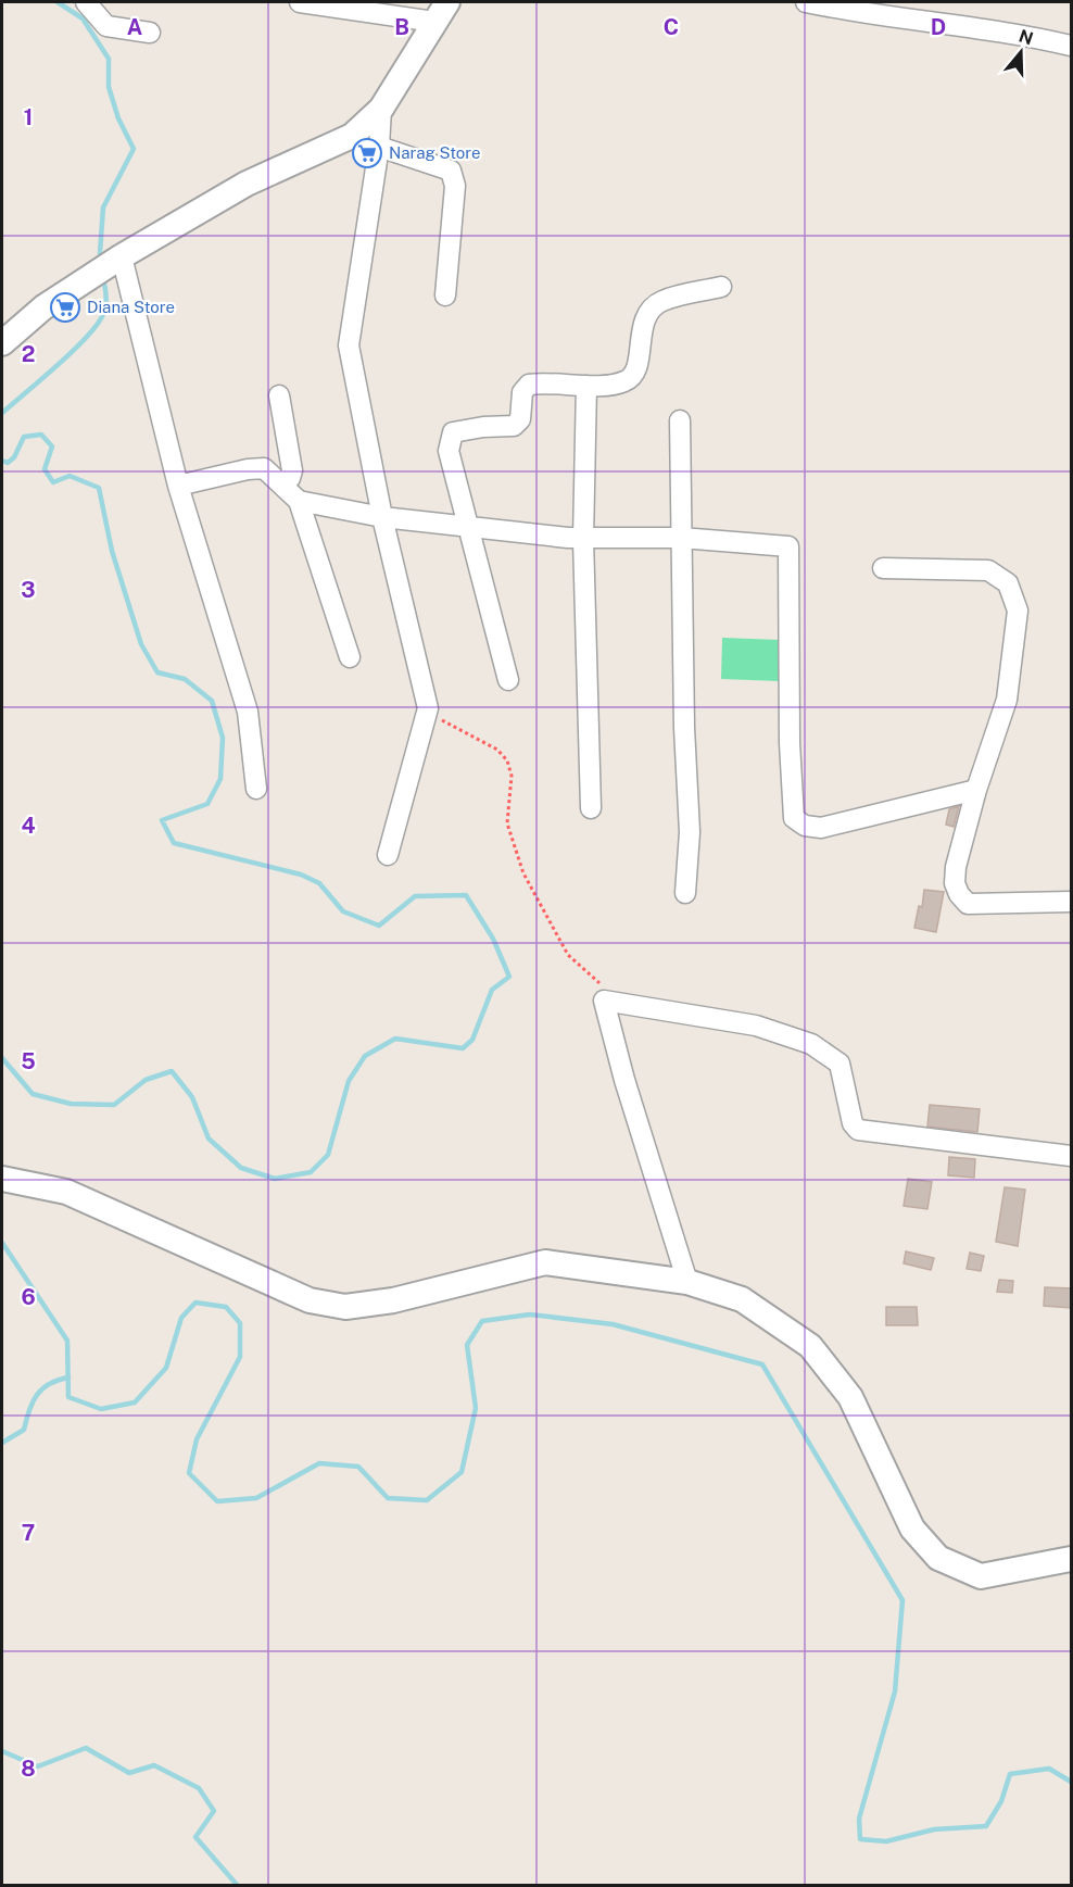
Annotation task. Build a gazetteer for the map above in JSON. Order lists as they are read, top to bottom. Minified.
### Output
{"places":{"supermarket":["Narag Store","Diana Store"]},"north":"top","grid":{"columns":["A","B","C","D"],"rows":["1","2","3","4","5","6","7","8"]}}
